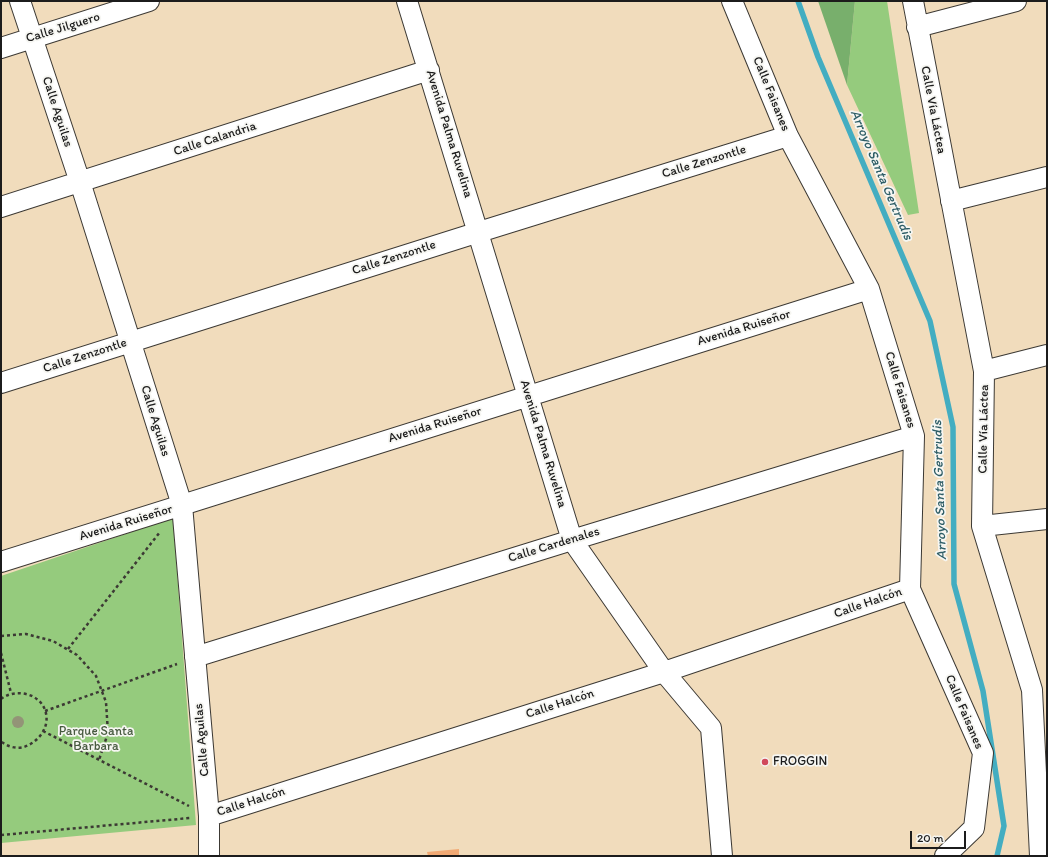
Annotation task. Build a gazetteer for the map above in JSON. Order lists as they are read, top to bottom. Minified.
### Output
{"streets":{"street":["Calle Jilguero","Calle Faisanes","Calle Vía Láctea","Calle Aguilas","Avenida Palma Ruvelina","Calle Calandria","Calle Zenzontle","Avenida Ruiseñor","Calle Cardenales","Calle Halcón"]},"crossings":[["Calle Jilguero","Calle Aguilas"],["Calle Faisanes","Calle Zenzontle"],["Calle Faisanes","Avenida Ruiseñor"],["Calle Faisanes","Calle Cardenales"],["Calle Faisanes","Calle Halcón"],["Calle Aguilas","Calle Calandria"],["Calle Aguilas","Calle Zenzontle"],["Calle Aguilas","Avenida Ruiseñor"],["Calle Aguilas","Calle Cardenales"],["Calle Aguilas","Calle Halcón"],["Avenida Palma Ruvelina","Calle Calandria"],["Avenida Palma Ruvelina","Calle Zenzontle"],["Avenida Palma Ruvelina","Avenida Ruiseñor"],["Avenida Palma Ruvelina","Calle Cardenales"],["Avenida Palma Ruvelina","Calle Halcón"]],"water":["Arroyo Santa Gertrudis"],"parks":["Parque Santa Barbara"],"places":["FROGGIN"],"scale_bar":"20 m"}
